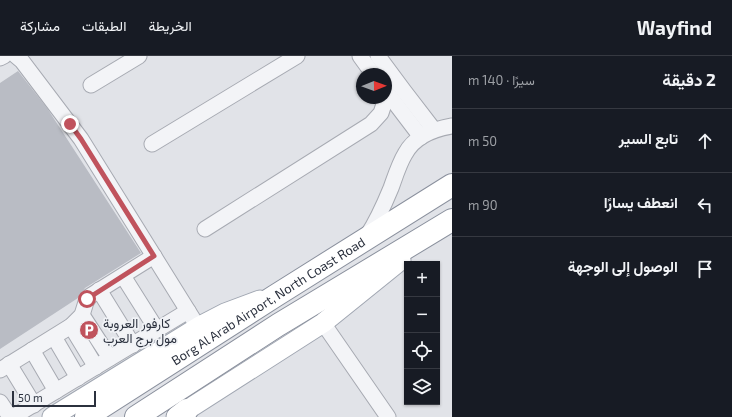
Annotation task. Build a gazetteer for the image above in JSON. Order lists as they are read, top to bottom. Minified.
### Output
{"streets":{"highway":["Borg Al Arab Airport, North Coast Road"]},"places":{"parking":["كارفور العروبة مول برج العرب"]},"scale_bar":"50 m","north":"right","page":{"header":"Wayfind","nav":["الخريطة","الطبقات","مشاركة"],"heading":["2 دقيقة","سيرًا · 140 m"],"list":[["تابع السير","50 m"],["انعطف يسارًا","90 m"],"الوصول إلى الوجهة"],"map_buttons":["+","−"],"scale":"50 m"}}
